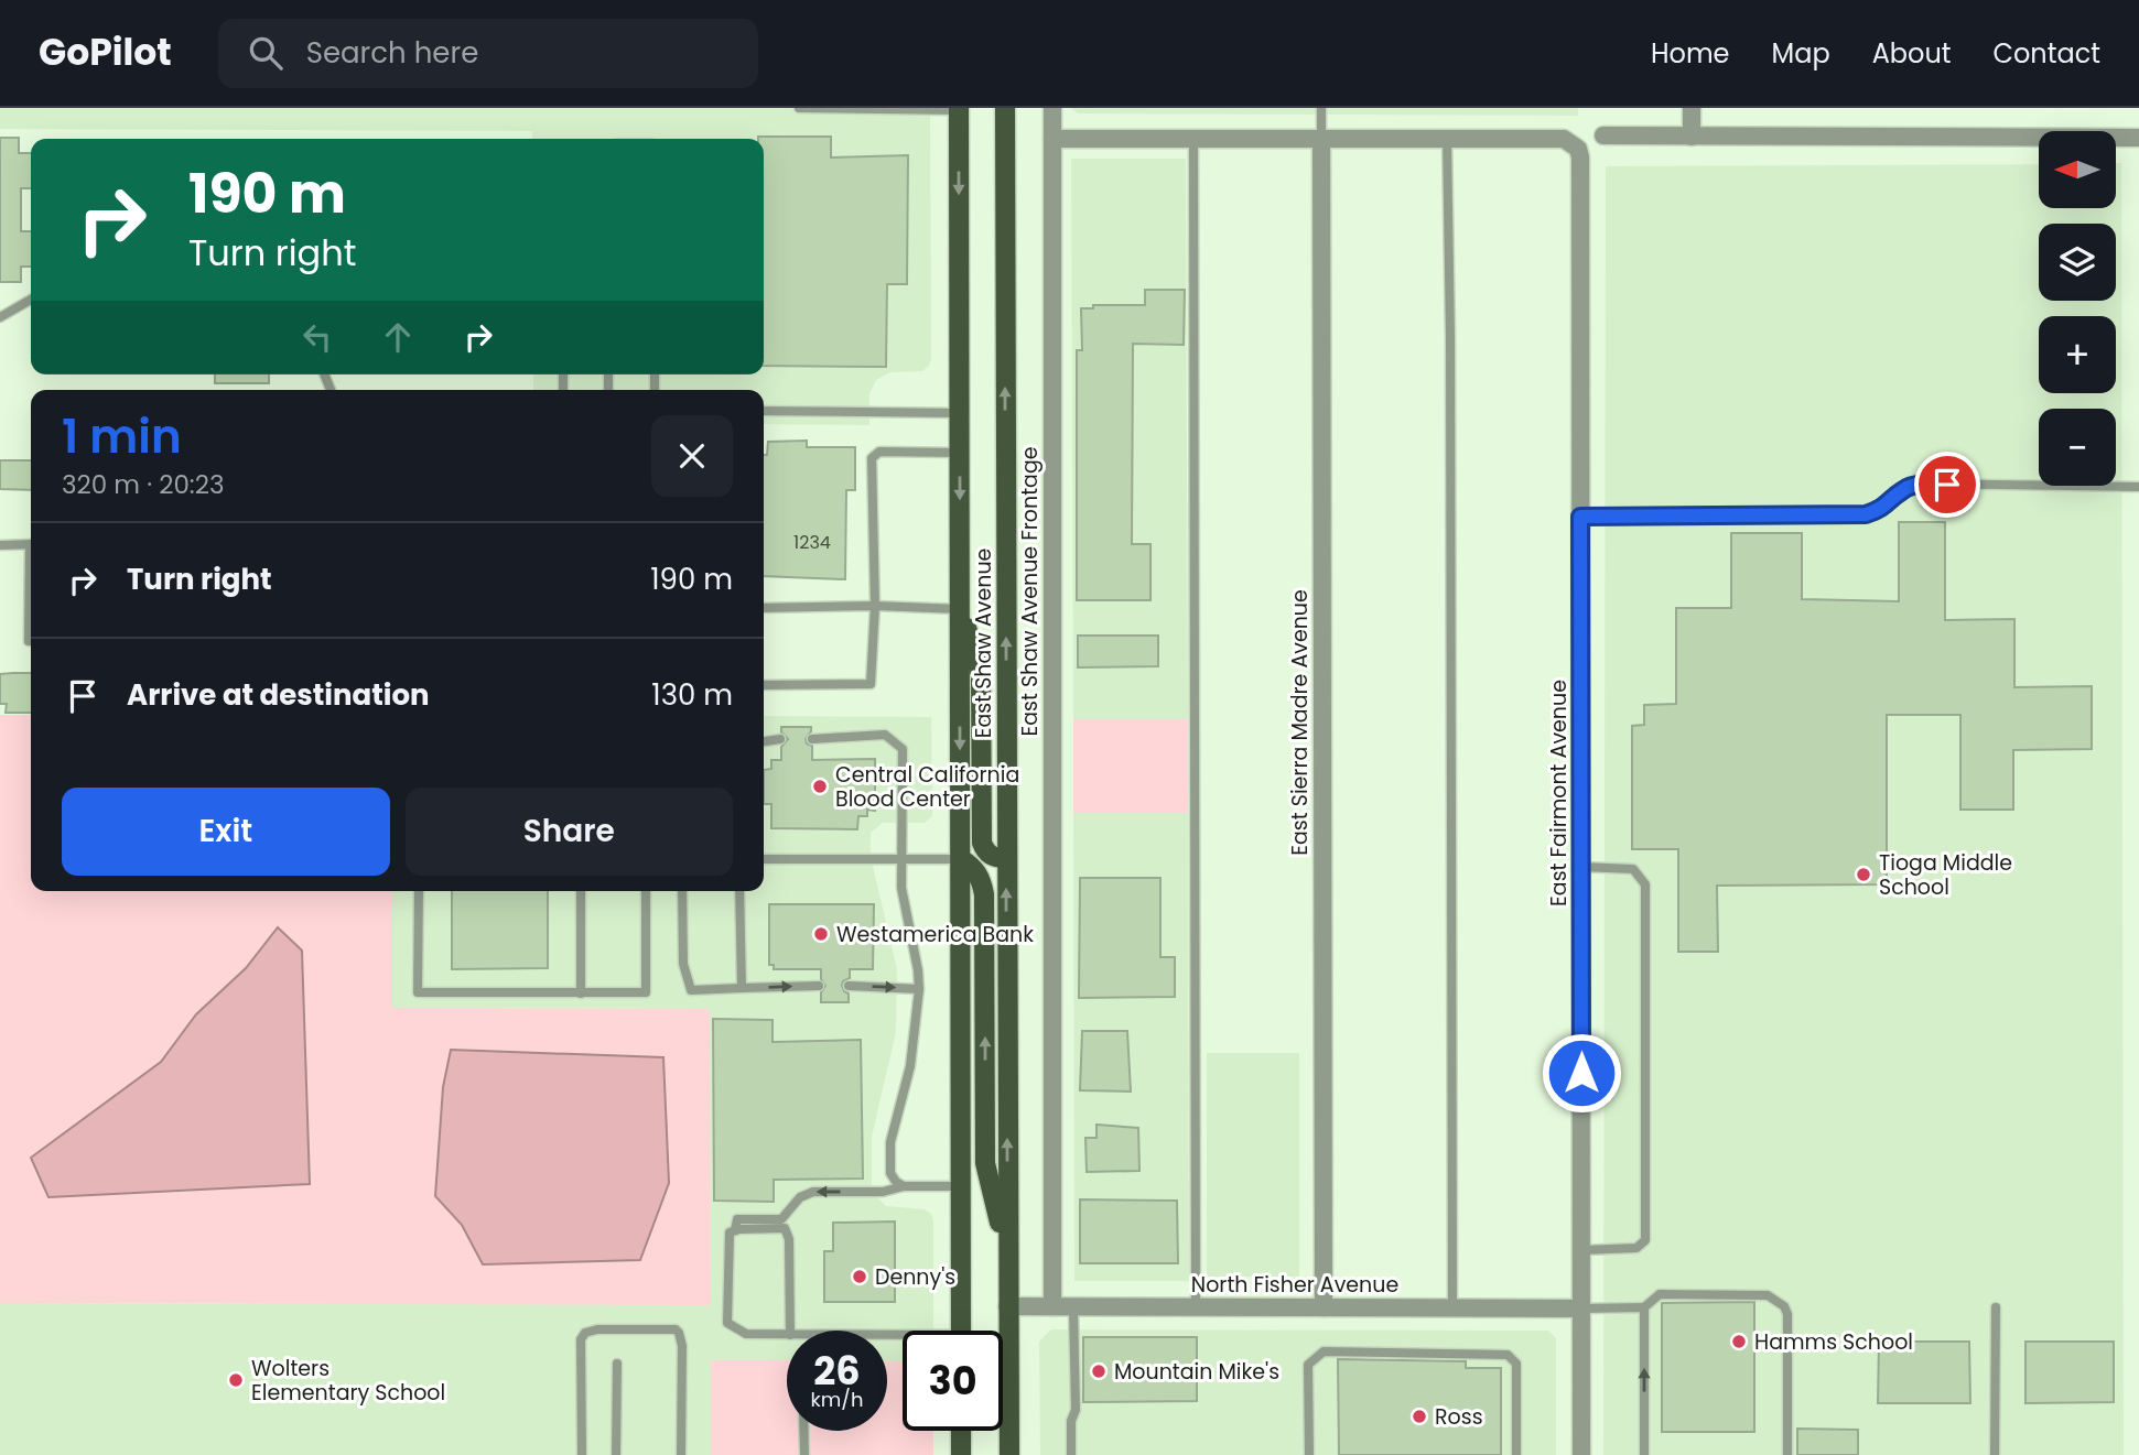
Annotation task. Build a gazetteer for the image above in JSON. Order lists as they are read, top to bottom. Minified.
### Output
{"streets":{"main road":["East Shaw Avenue"],"street":["East Shaw Avenue Frontage","East Sierra Madre Avenue","East Fairmont Avenue","North Fisher Avenue"]},"crossings":[["East Shaw Avenue Frontage","North Fisher Avenue"],["East Shaw Avenue","North Fisher Avenue"],["East Sierra Madre Avenue","North Fisher Avenue"],["East Fairmont Avenue","North Fisher Avenue"]],"places":["Central California Blood Center","Tioga Middle School","Westamerica Bank","Denny's","Hamms School","Mountain Mike's","Wolters Elementary School","Ross"],"house_numbers":["1234"],"north":"left","page":{"header":"GoPilot","search":"Search here","nav":["Home","Map","About","Contact"],"map_buttons":["+","−"],"turn":["190 m","Turn right"],"heading":["1 min","320 m · 20:23"],"list":[{"name":"Turn right","value":"190 m"},{"name":"Arrive at destination","value":"130 m"}],"buttons":["Exit","Share"],"speed":"26 km/h","limit":"30"}}
